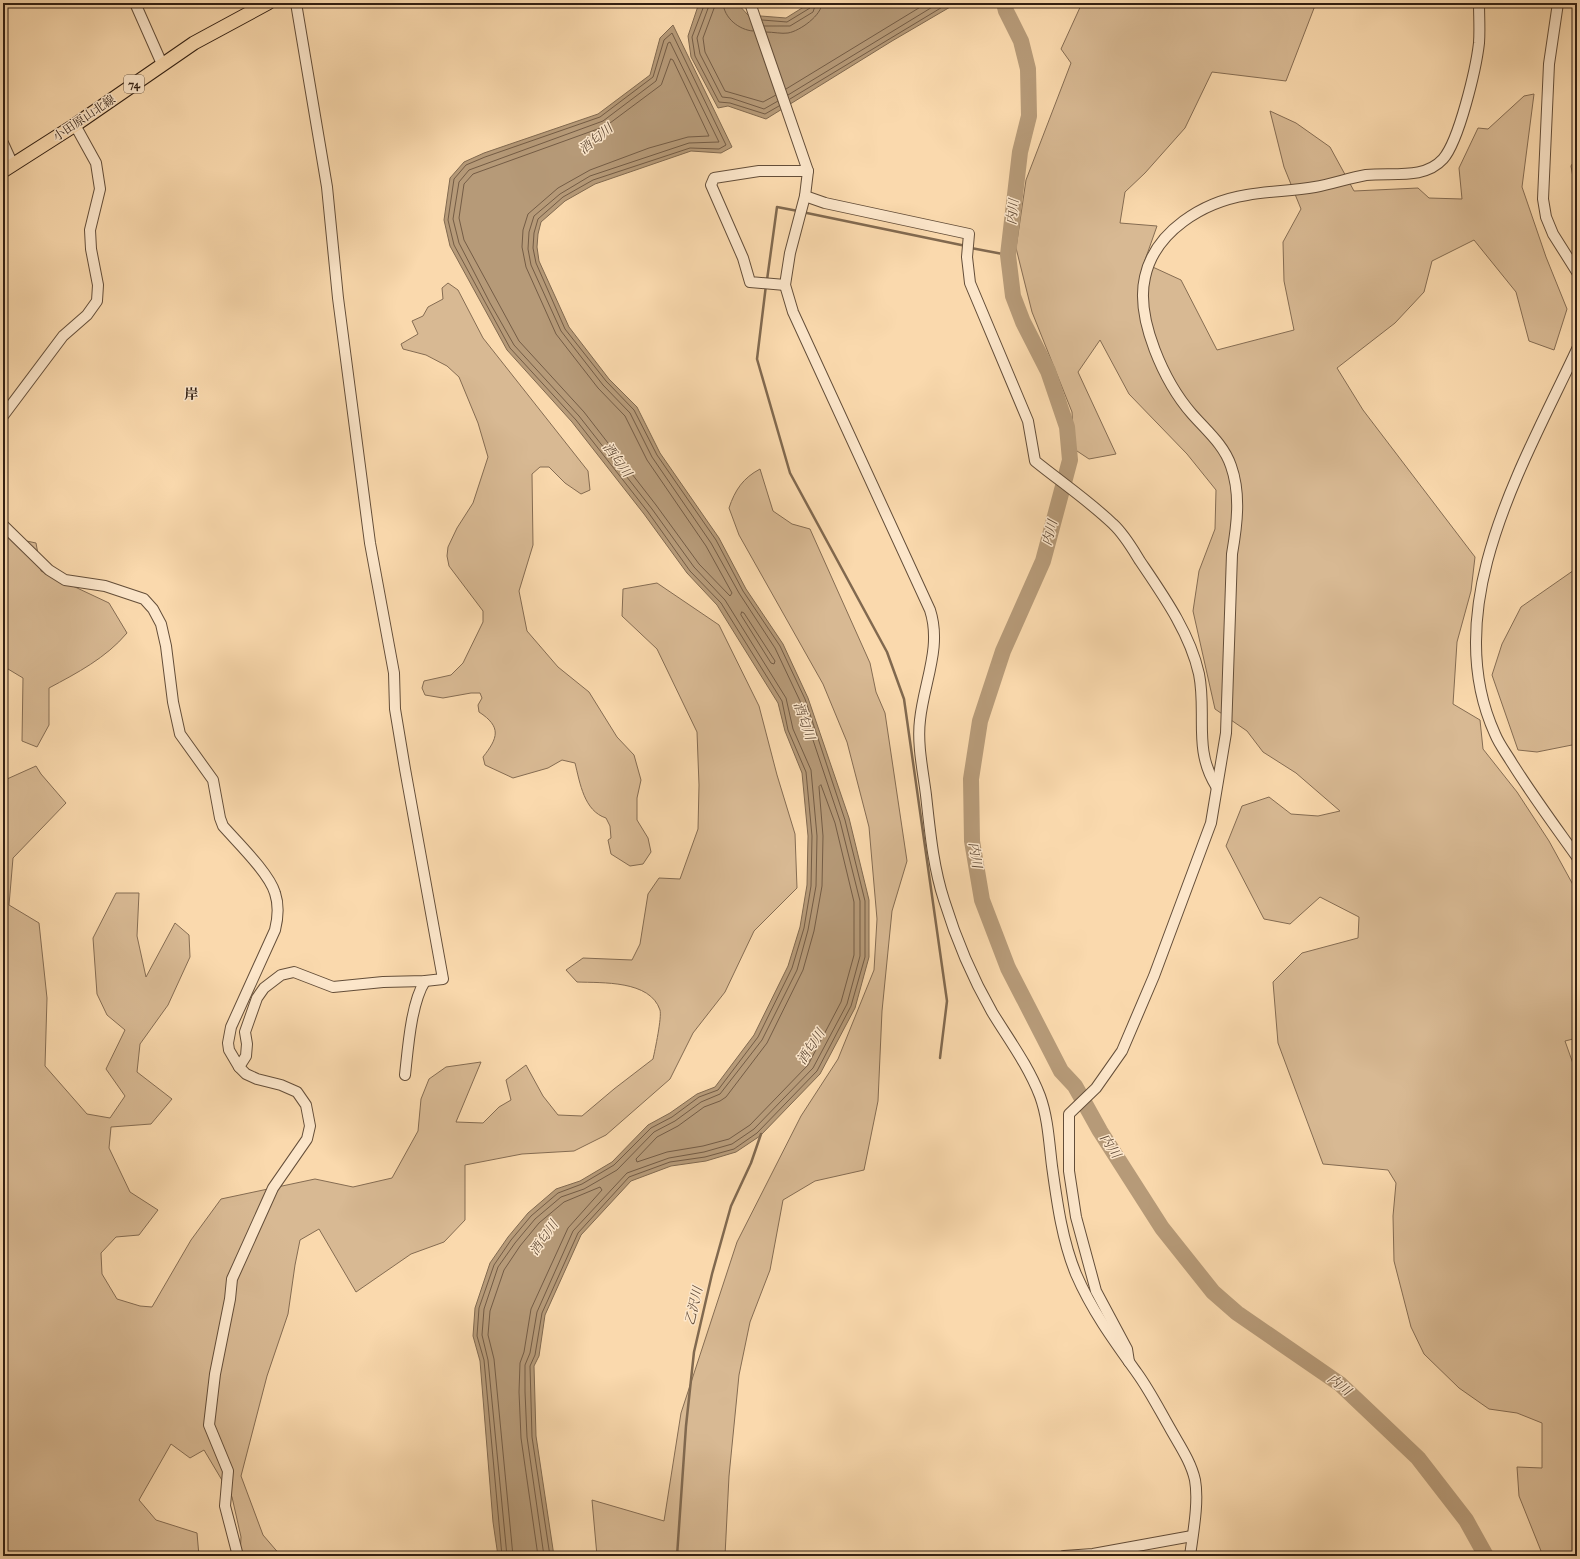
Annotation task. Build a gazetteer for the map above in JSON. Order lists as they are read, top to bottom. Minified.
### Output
{"streets":{"main road":["74","小田原山北線"]},"districts":["岸"],"water":["酒匂川","内川","乙沢川"]}
